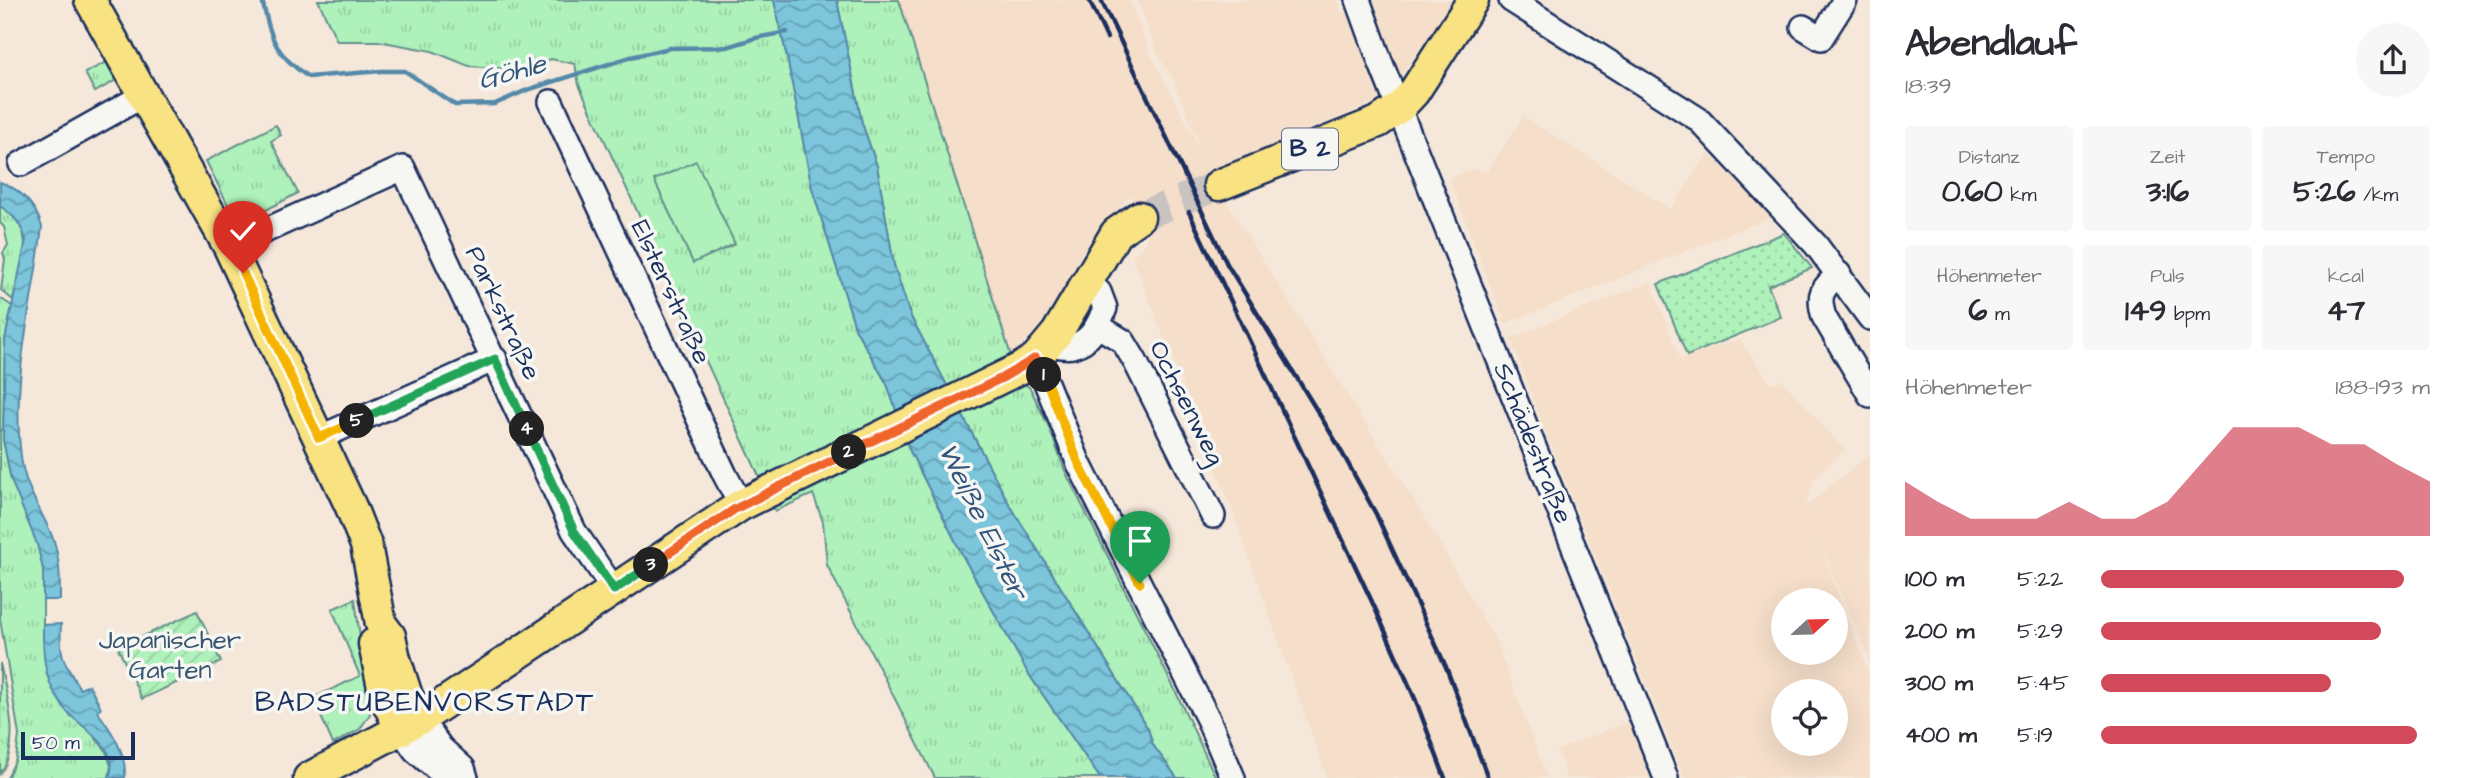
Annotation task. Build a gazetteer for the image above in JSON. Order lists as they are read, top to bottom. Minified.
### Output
{"streets":{"main road":["B 2"],"street":["Elsterstraße","Parkstraße","Ochsenweg","Schädestraße"]},"crossings":[["B 2","Schädestraße"]],"districts":["BADSTUBENVORSTADT"],"water":["Göhle","Weiße Elster"],"parks":["Japanischer Garten"],"scale_bar":"50 m","north":"right","page":{"heading":["Abendlauf","18:39"],"stats":[["Distanz","0.60 km"],["Zeit","3:16"],["Tempo","5:26 /km"],["Höhenmeter","6 m"],["Puls","149 bpm"],["kcal","47"]],"pins":["1","5","4","2","3"],"chart":["Höhenmeter","188–193 m"],"list":[{"name":"100 m","note":"5:22"},{"name":"200 m","note":"5:29"},{"name":"300 m","note":"5:45"},{"name":"400 m","note":"5:19"}],"scale":"50 m"}}
